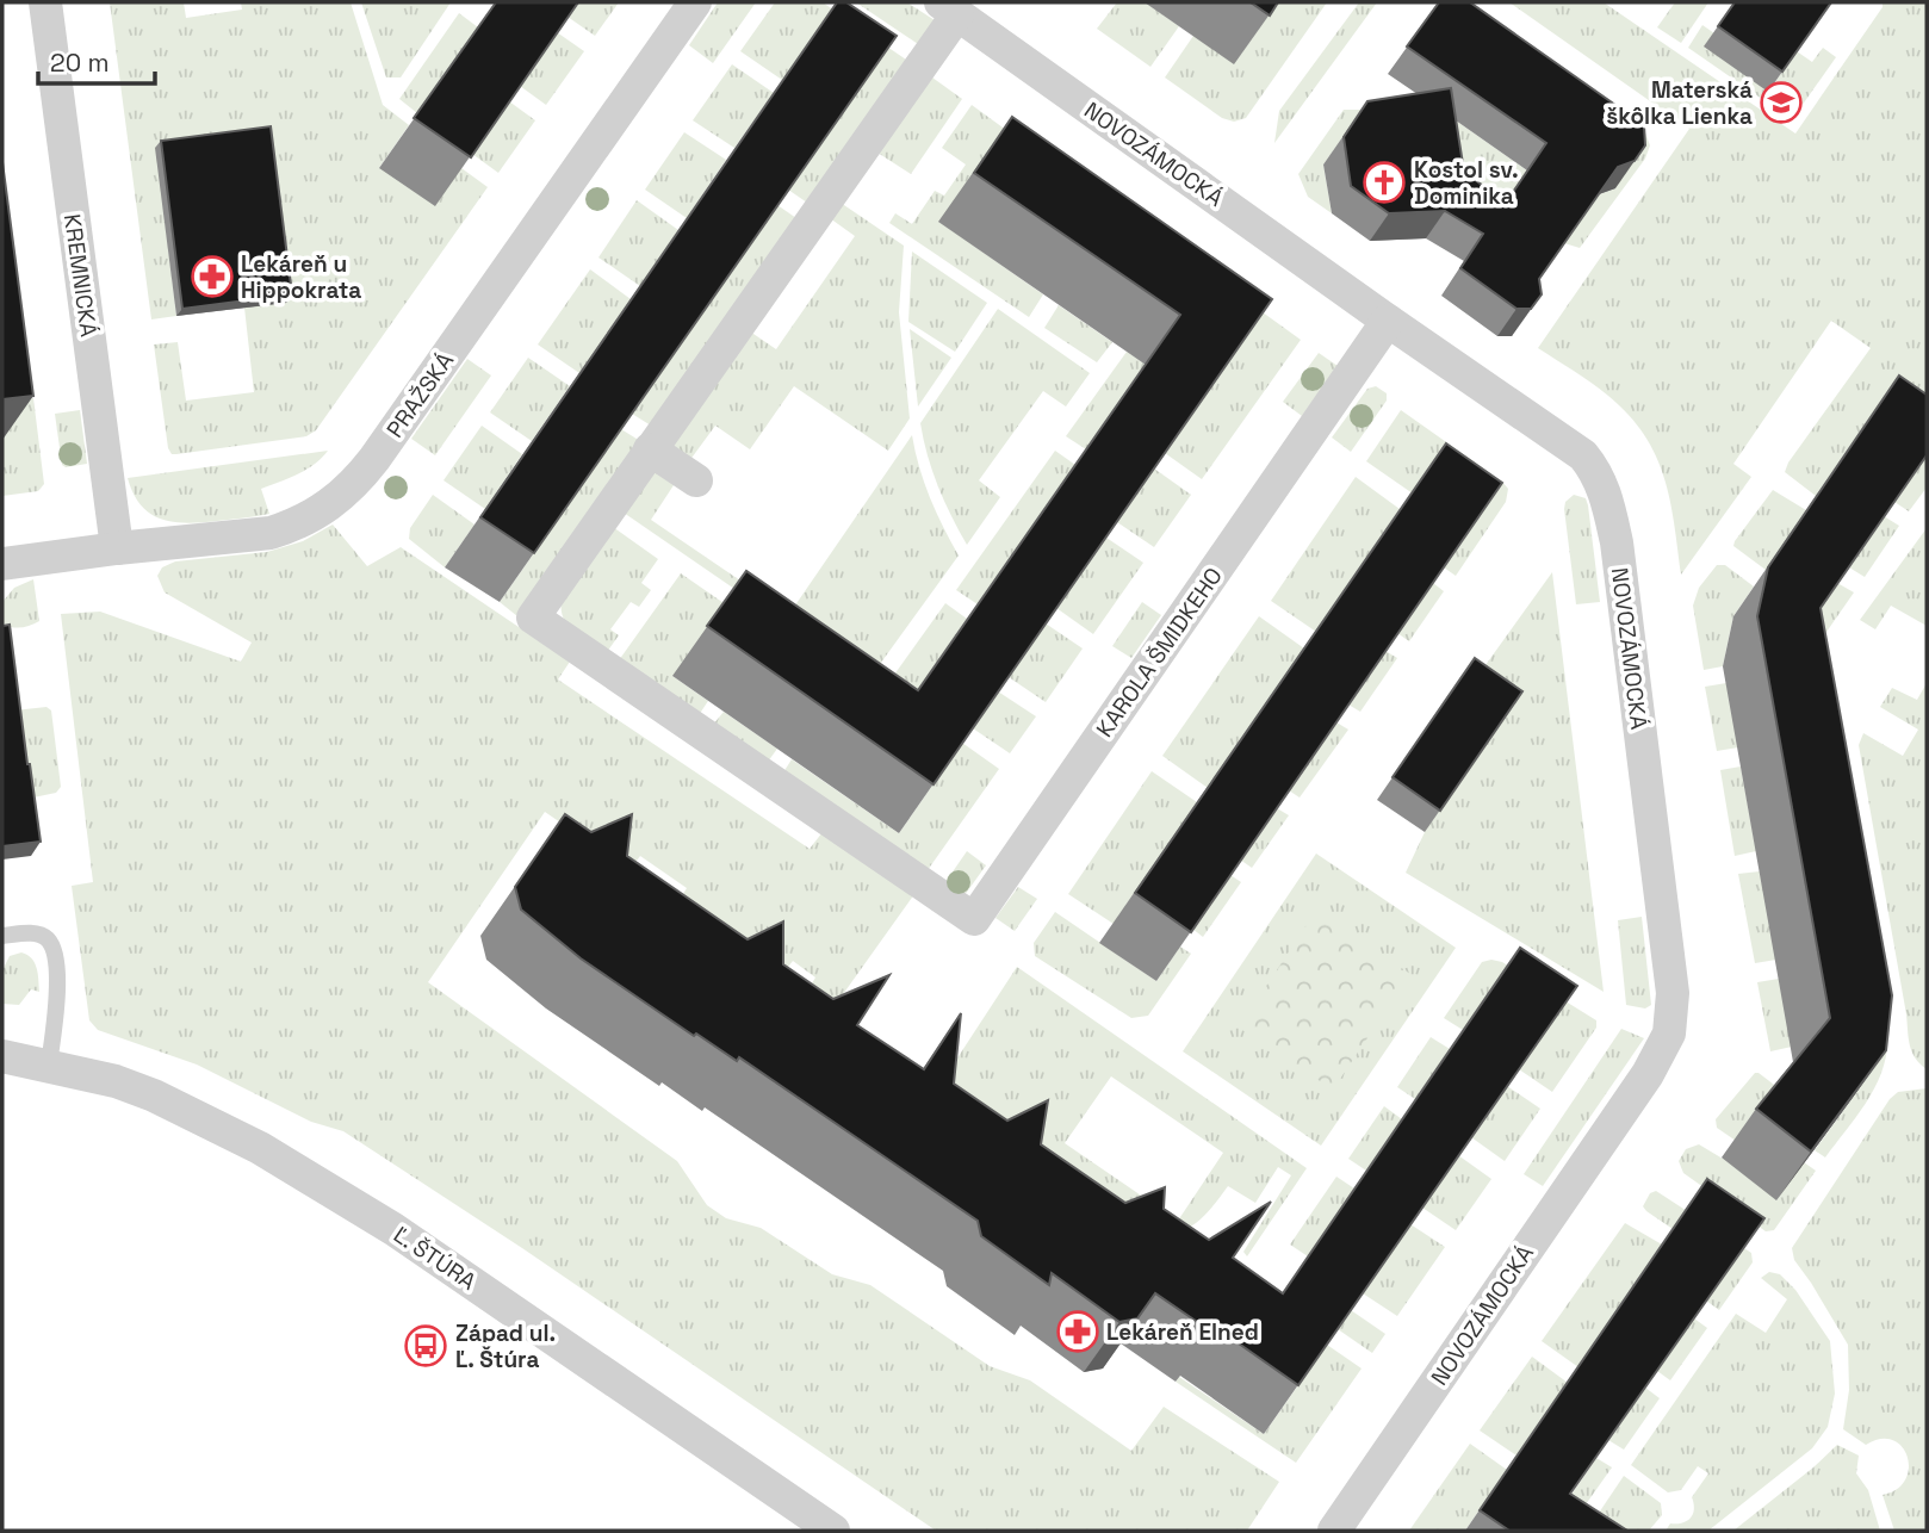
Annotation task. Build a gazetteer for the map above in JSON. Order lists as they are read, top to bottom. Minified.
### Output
{"streets":{"street":["NOVOZÁMOCKÁ","KREMNICKÁ","PRAŽSKÁ","KAROLA ŠMIDKEHO","Ľ. ŠTÚRA"]},"crossings":[["NOVOZÁMOCKÁ","KAROLA ŠMIDKEHO"],["KREMNICKÁ","PRAŽSKÁ"]],"places":{"school or university":["Materská škôlka Lienka"],"church":["Kostol sv. Dominika"],"pharmacy":["Lekáreň u Hippokrata","Lekáreň Elned"],"bus stop":["Západ ul. Ľ. Štúra"]},"scale_bar":"20 m"}
